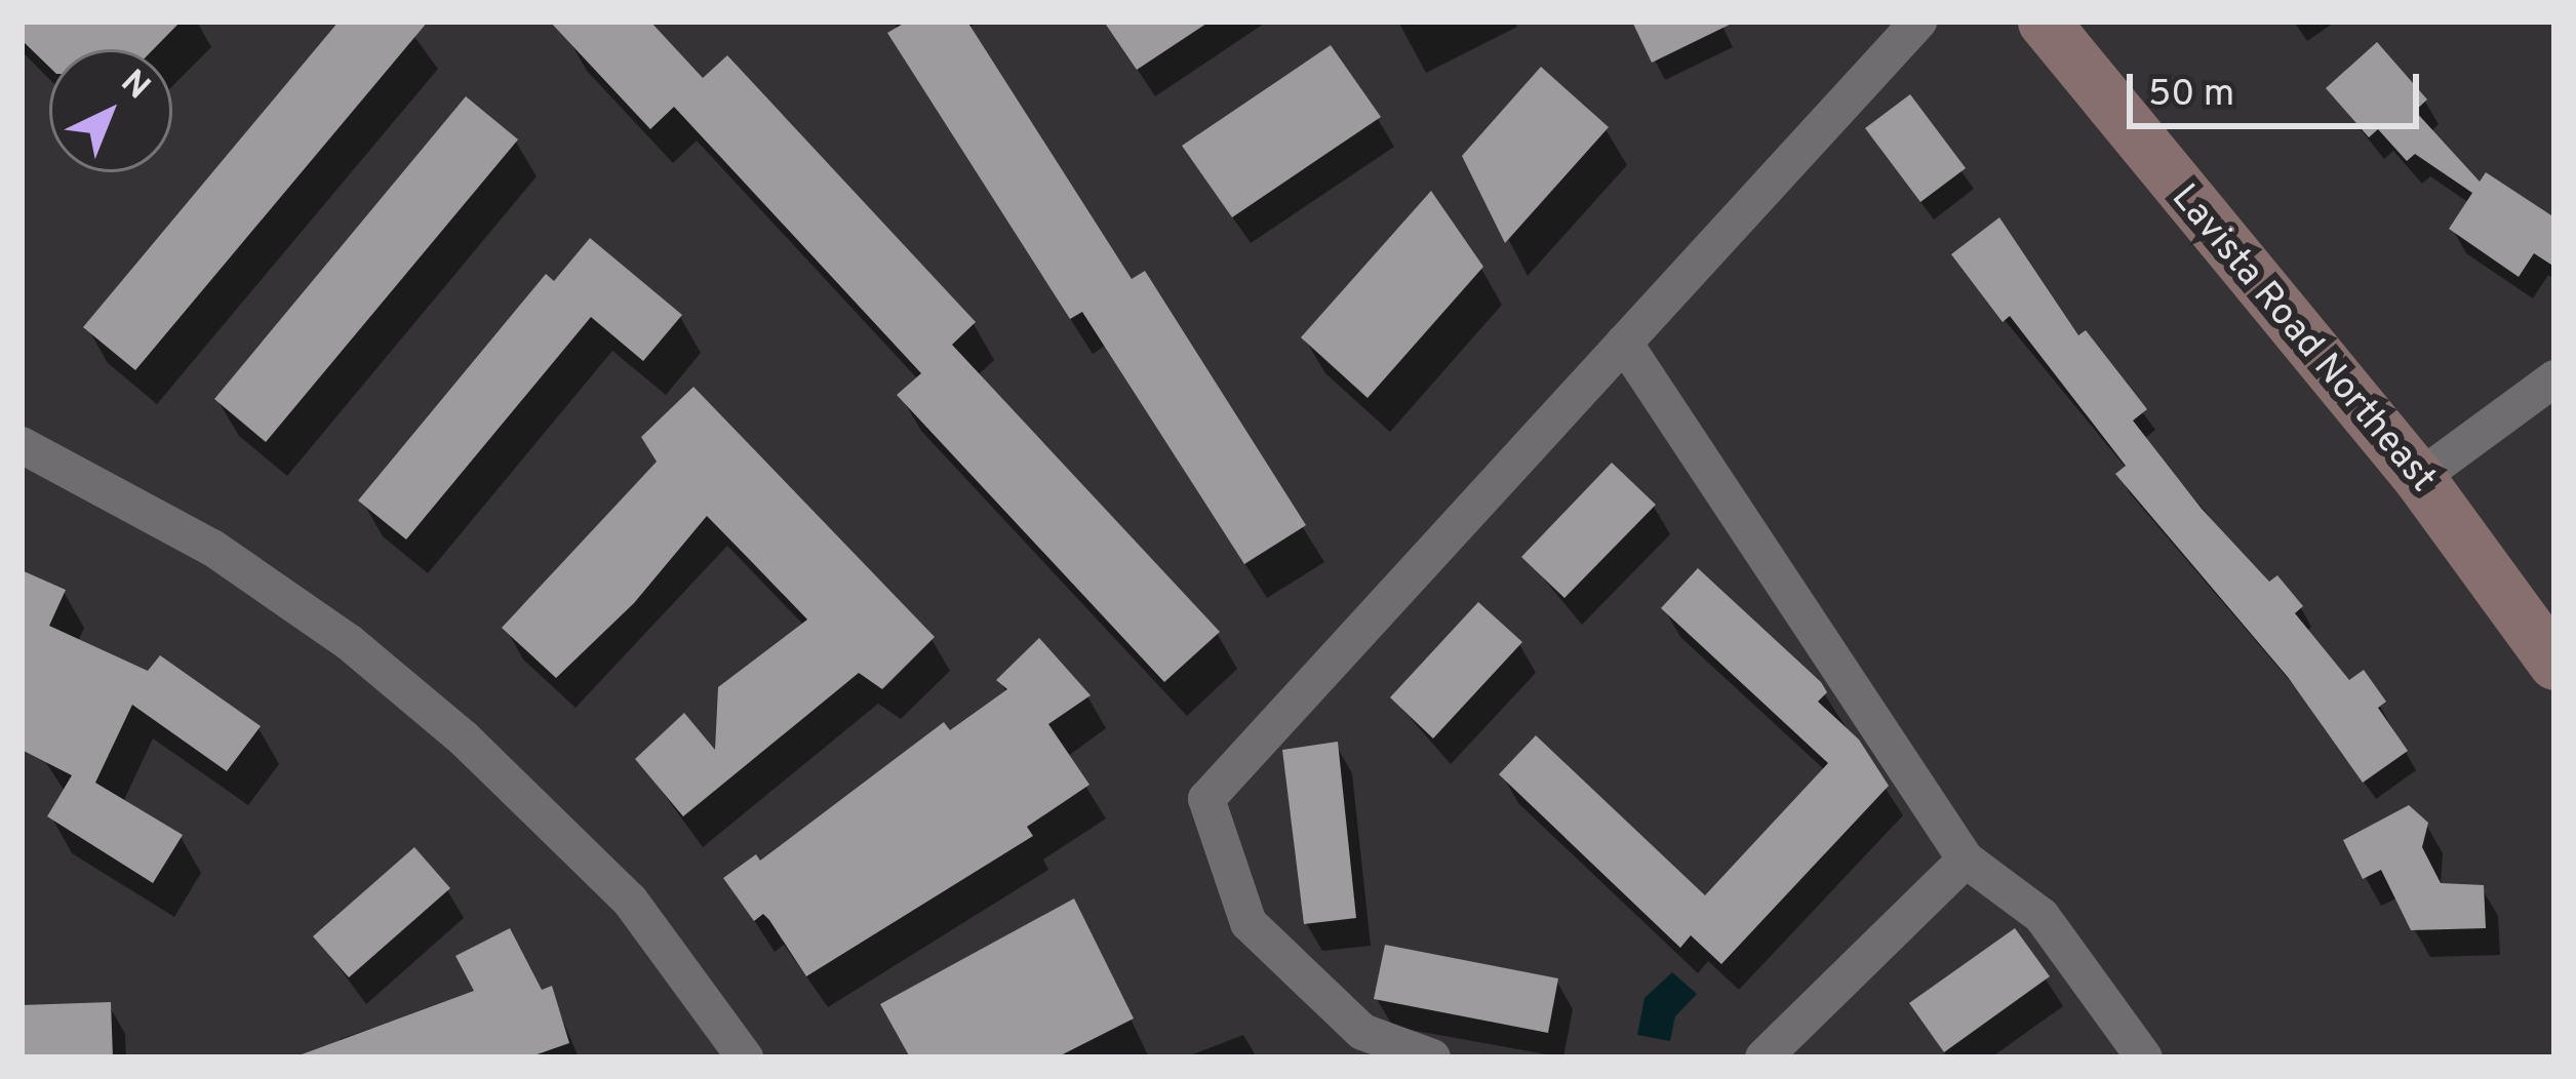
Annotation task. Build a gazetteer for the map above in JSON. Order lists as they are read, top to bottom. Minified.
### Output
{"streets":{"main road":["Lavista Road Northeast"]},"scale_bar":"50 m","north":"top right"}
